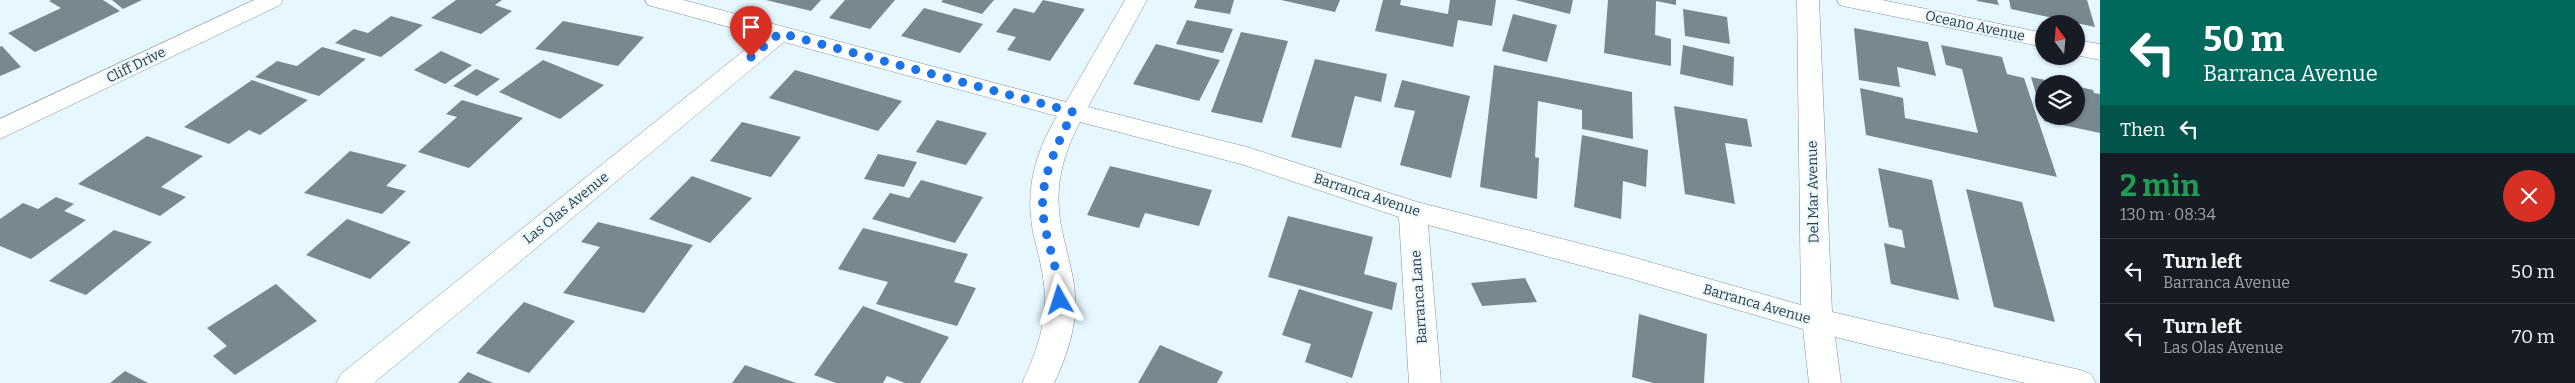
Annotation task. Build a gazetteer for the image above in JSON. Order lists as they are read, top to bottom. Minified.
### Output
{"streets":{"street":["Oceano Avenue","Cliff Drive","Del Mar Avenue","Barranca Avenue","Las Olas Avenue","Barranca Lane"]},"crossings":[["Del Mar Avenue","Barranca Avenue"],["Barranca Avenue","Las Olas Avenue"],["Barranca Avenue","Barranca Lane"]],"north":"top","page":{"turn":["50 m","Barranca Avenue"],"then":"Then","heading":["2 min","130 m · 08:34"],"list":[{"name":"Turn left","note":"Barranca Avenue","value":"50 m"},{"name":"Turn left","note":"Las Olas Avenue","value":"70 m"}]}}
